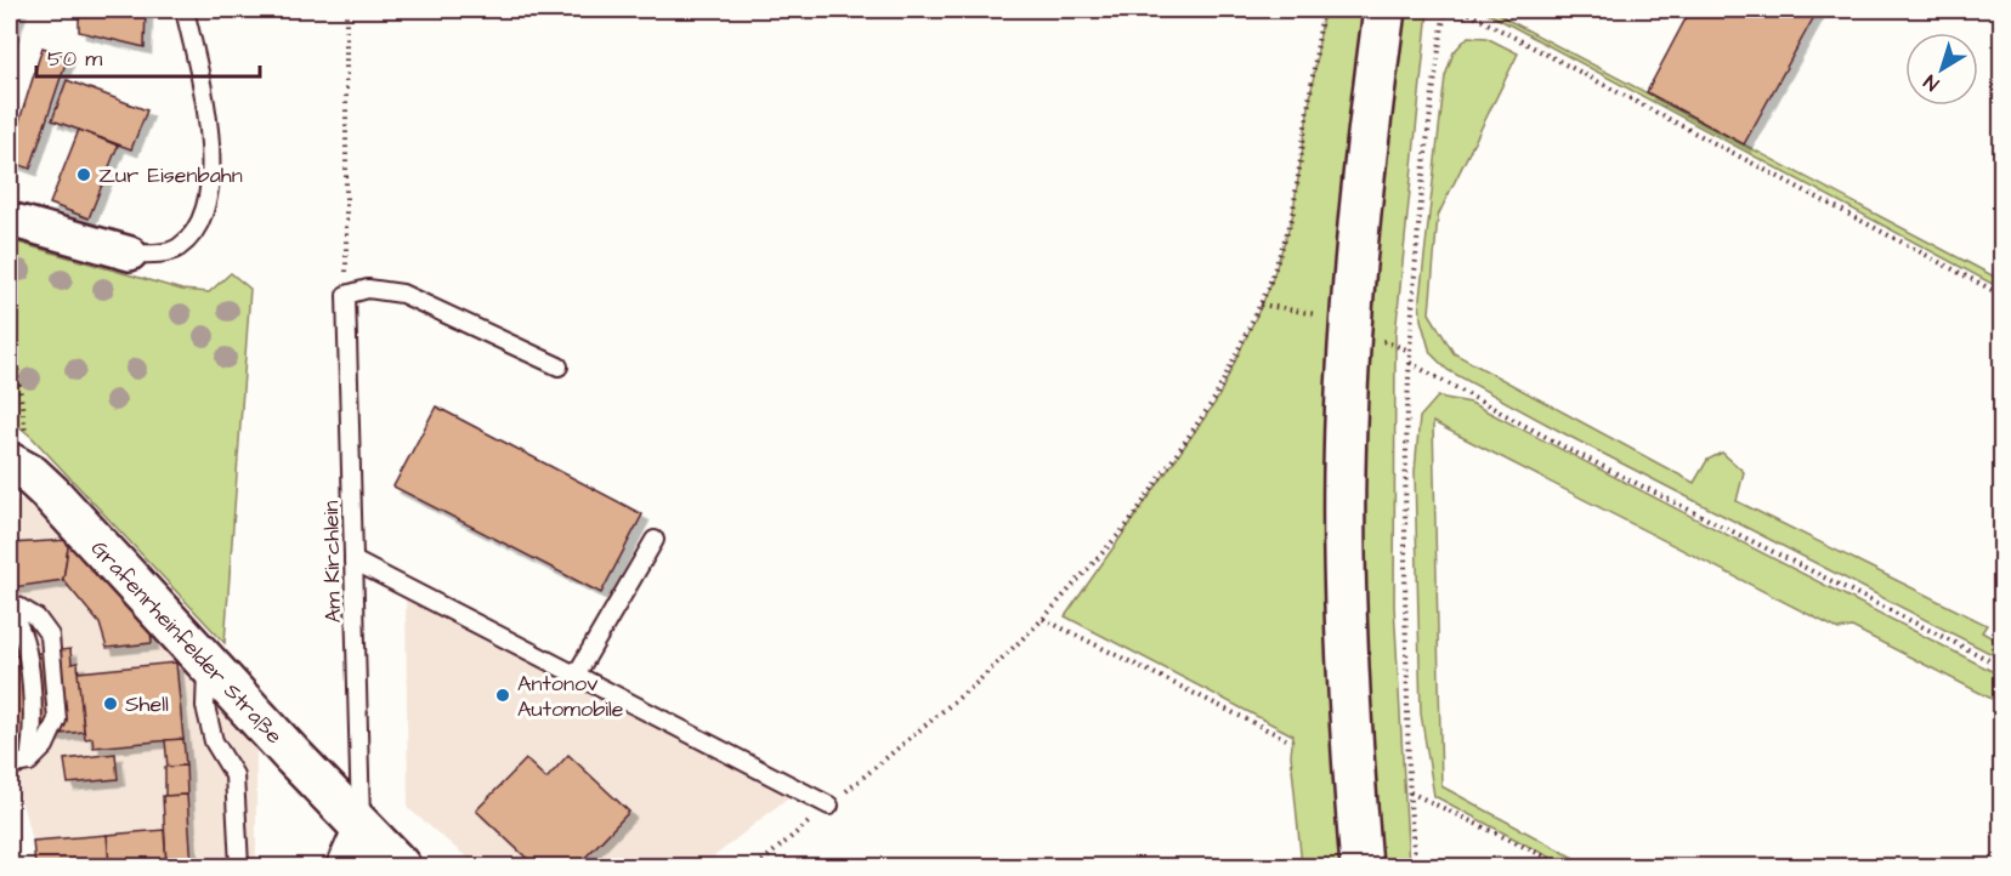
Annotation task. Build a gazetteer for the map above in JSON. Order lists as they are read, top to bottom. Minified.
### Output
{"streets":{"main road":["Grafenrheinfelder Straße"],"lane":["Am Kirchlein"]},"crossings":[["Am Kirchlein","Grafenrheinfelder Straße"]],"places":["Zur Eisenbahn","Antonov Automobile","Shell"],"scale_bar":"50 m","north":"bottom left"}
